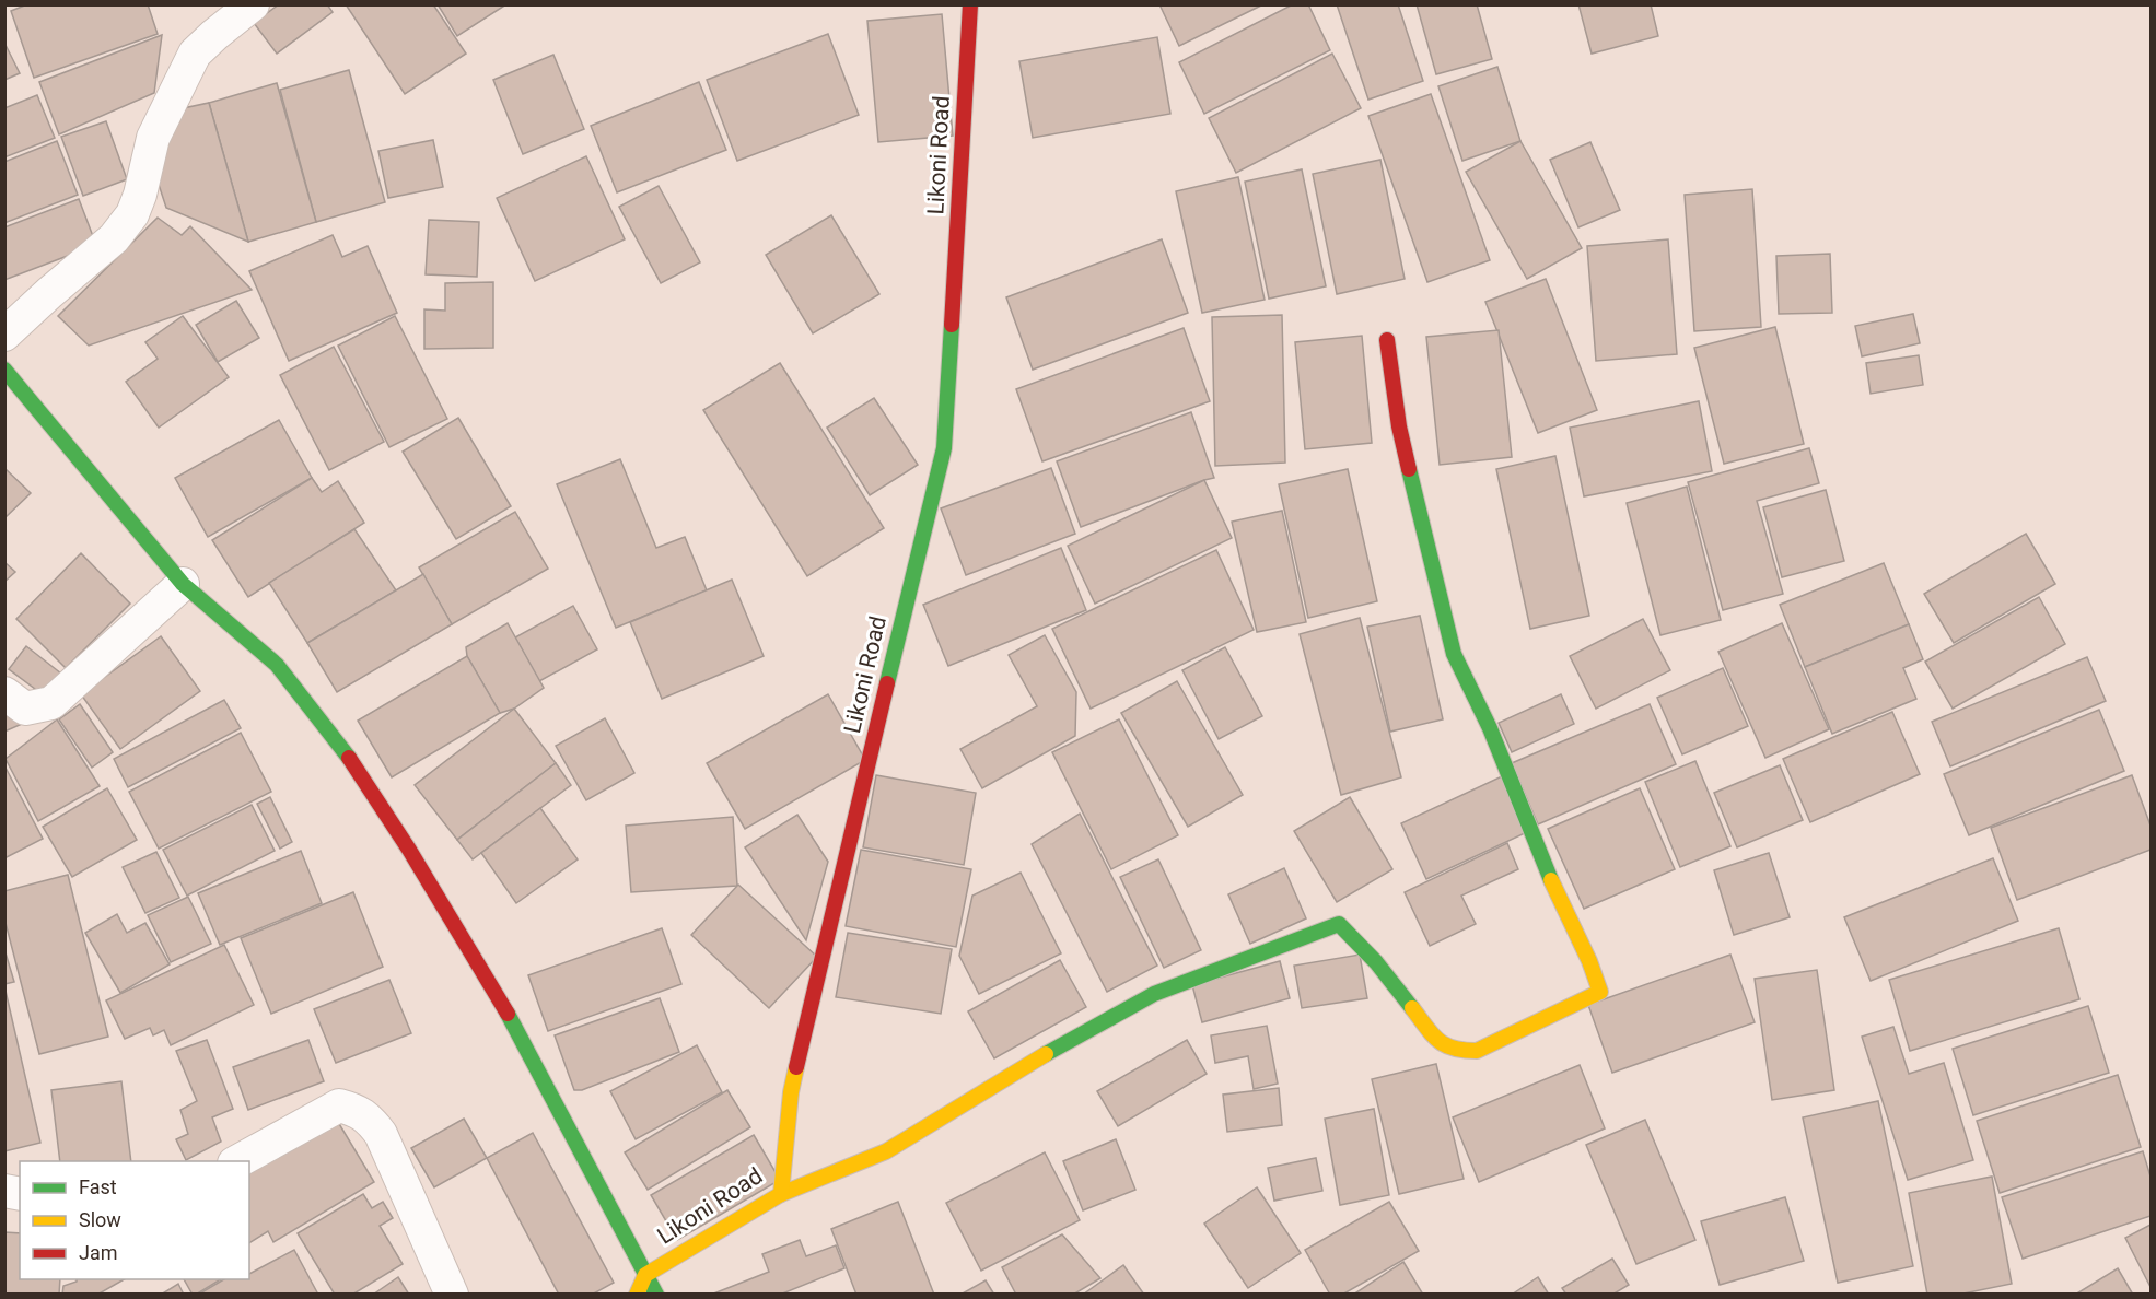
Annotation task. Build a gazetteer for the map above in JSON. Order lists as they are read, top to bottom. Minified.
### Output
{"streets":{"street":["Likoni Road"]},"legend":["Fast","Slow","Jam"]}
